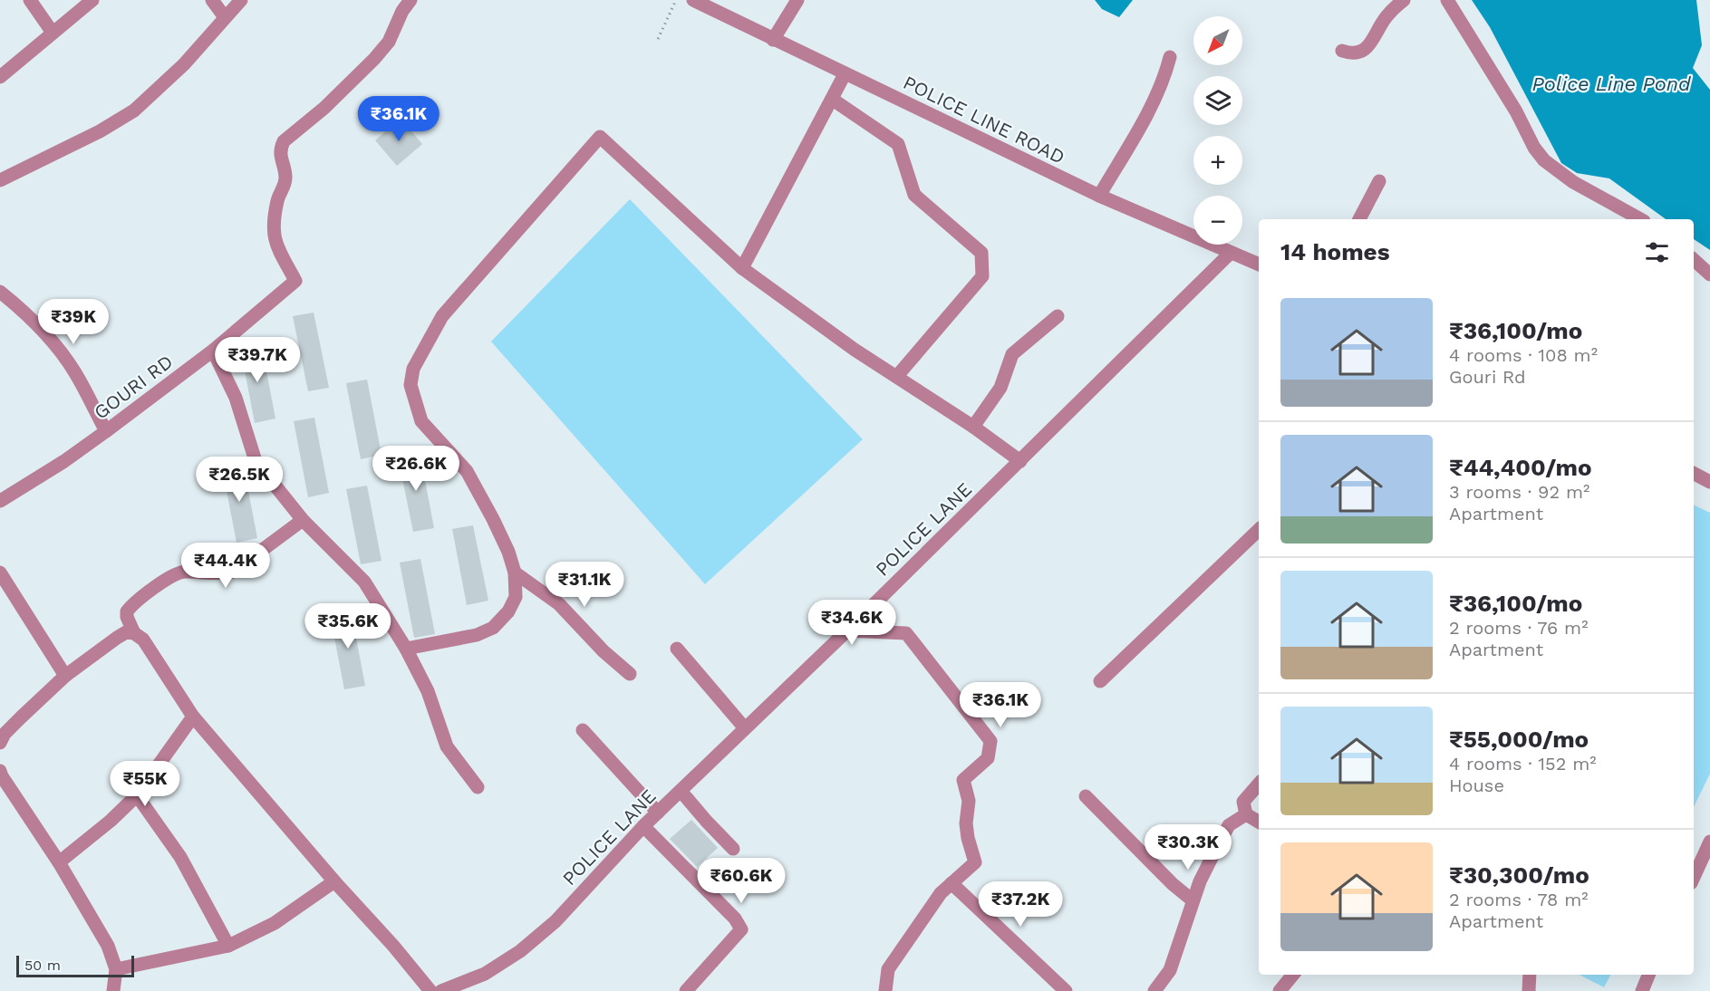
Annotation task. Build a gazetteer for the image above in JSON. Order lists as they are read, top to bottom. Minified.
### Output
{"streets":{"street":["POLICE LINE ROAD","GOURI RD","POLICE LANE"]},"crossings":[["POLICE LINE ROAD","POLICE LANE"]],"water":["Police Line Pond"],"scale_bar":"50 m","north":"bottom left","page":{"map_buttons":["+","−"],"price":["₹36.1K","₹39K","₹39.7K","₹26.6K","₹26.5K","₹44.4K","₹31.1K","₹34.6K","₹35.6K","₹36.1K","₹55K","₹30.3K","₹60.6K","₹37.2K"],"heading":"14 homes","list":[{"name":"₹36,100/mo","note":"4 rooms · 108 m² · Gouri Rd"},{"name":"₹44,400/mo","note":"3 rooms · 92 m² · Apartment"},{"name":"₹36,100/mo","note":"2 rooms · 76 m² · Apartment"},{"name":"₹55,000/mo","note":"4 rooms · 152 m² · House"},{"name":"₹30,300/mo","note":"2 rooms · 78 m² · Apartment"}],"scale":"50 m"}}
